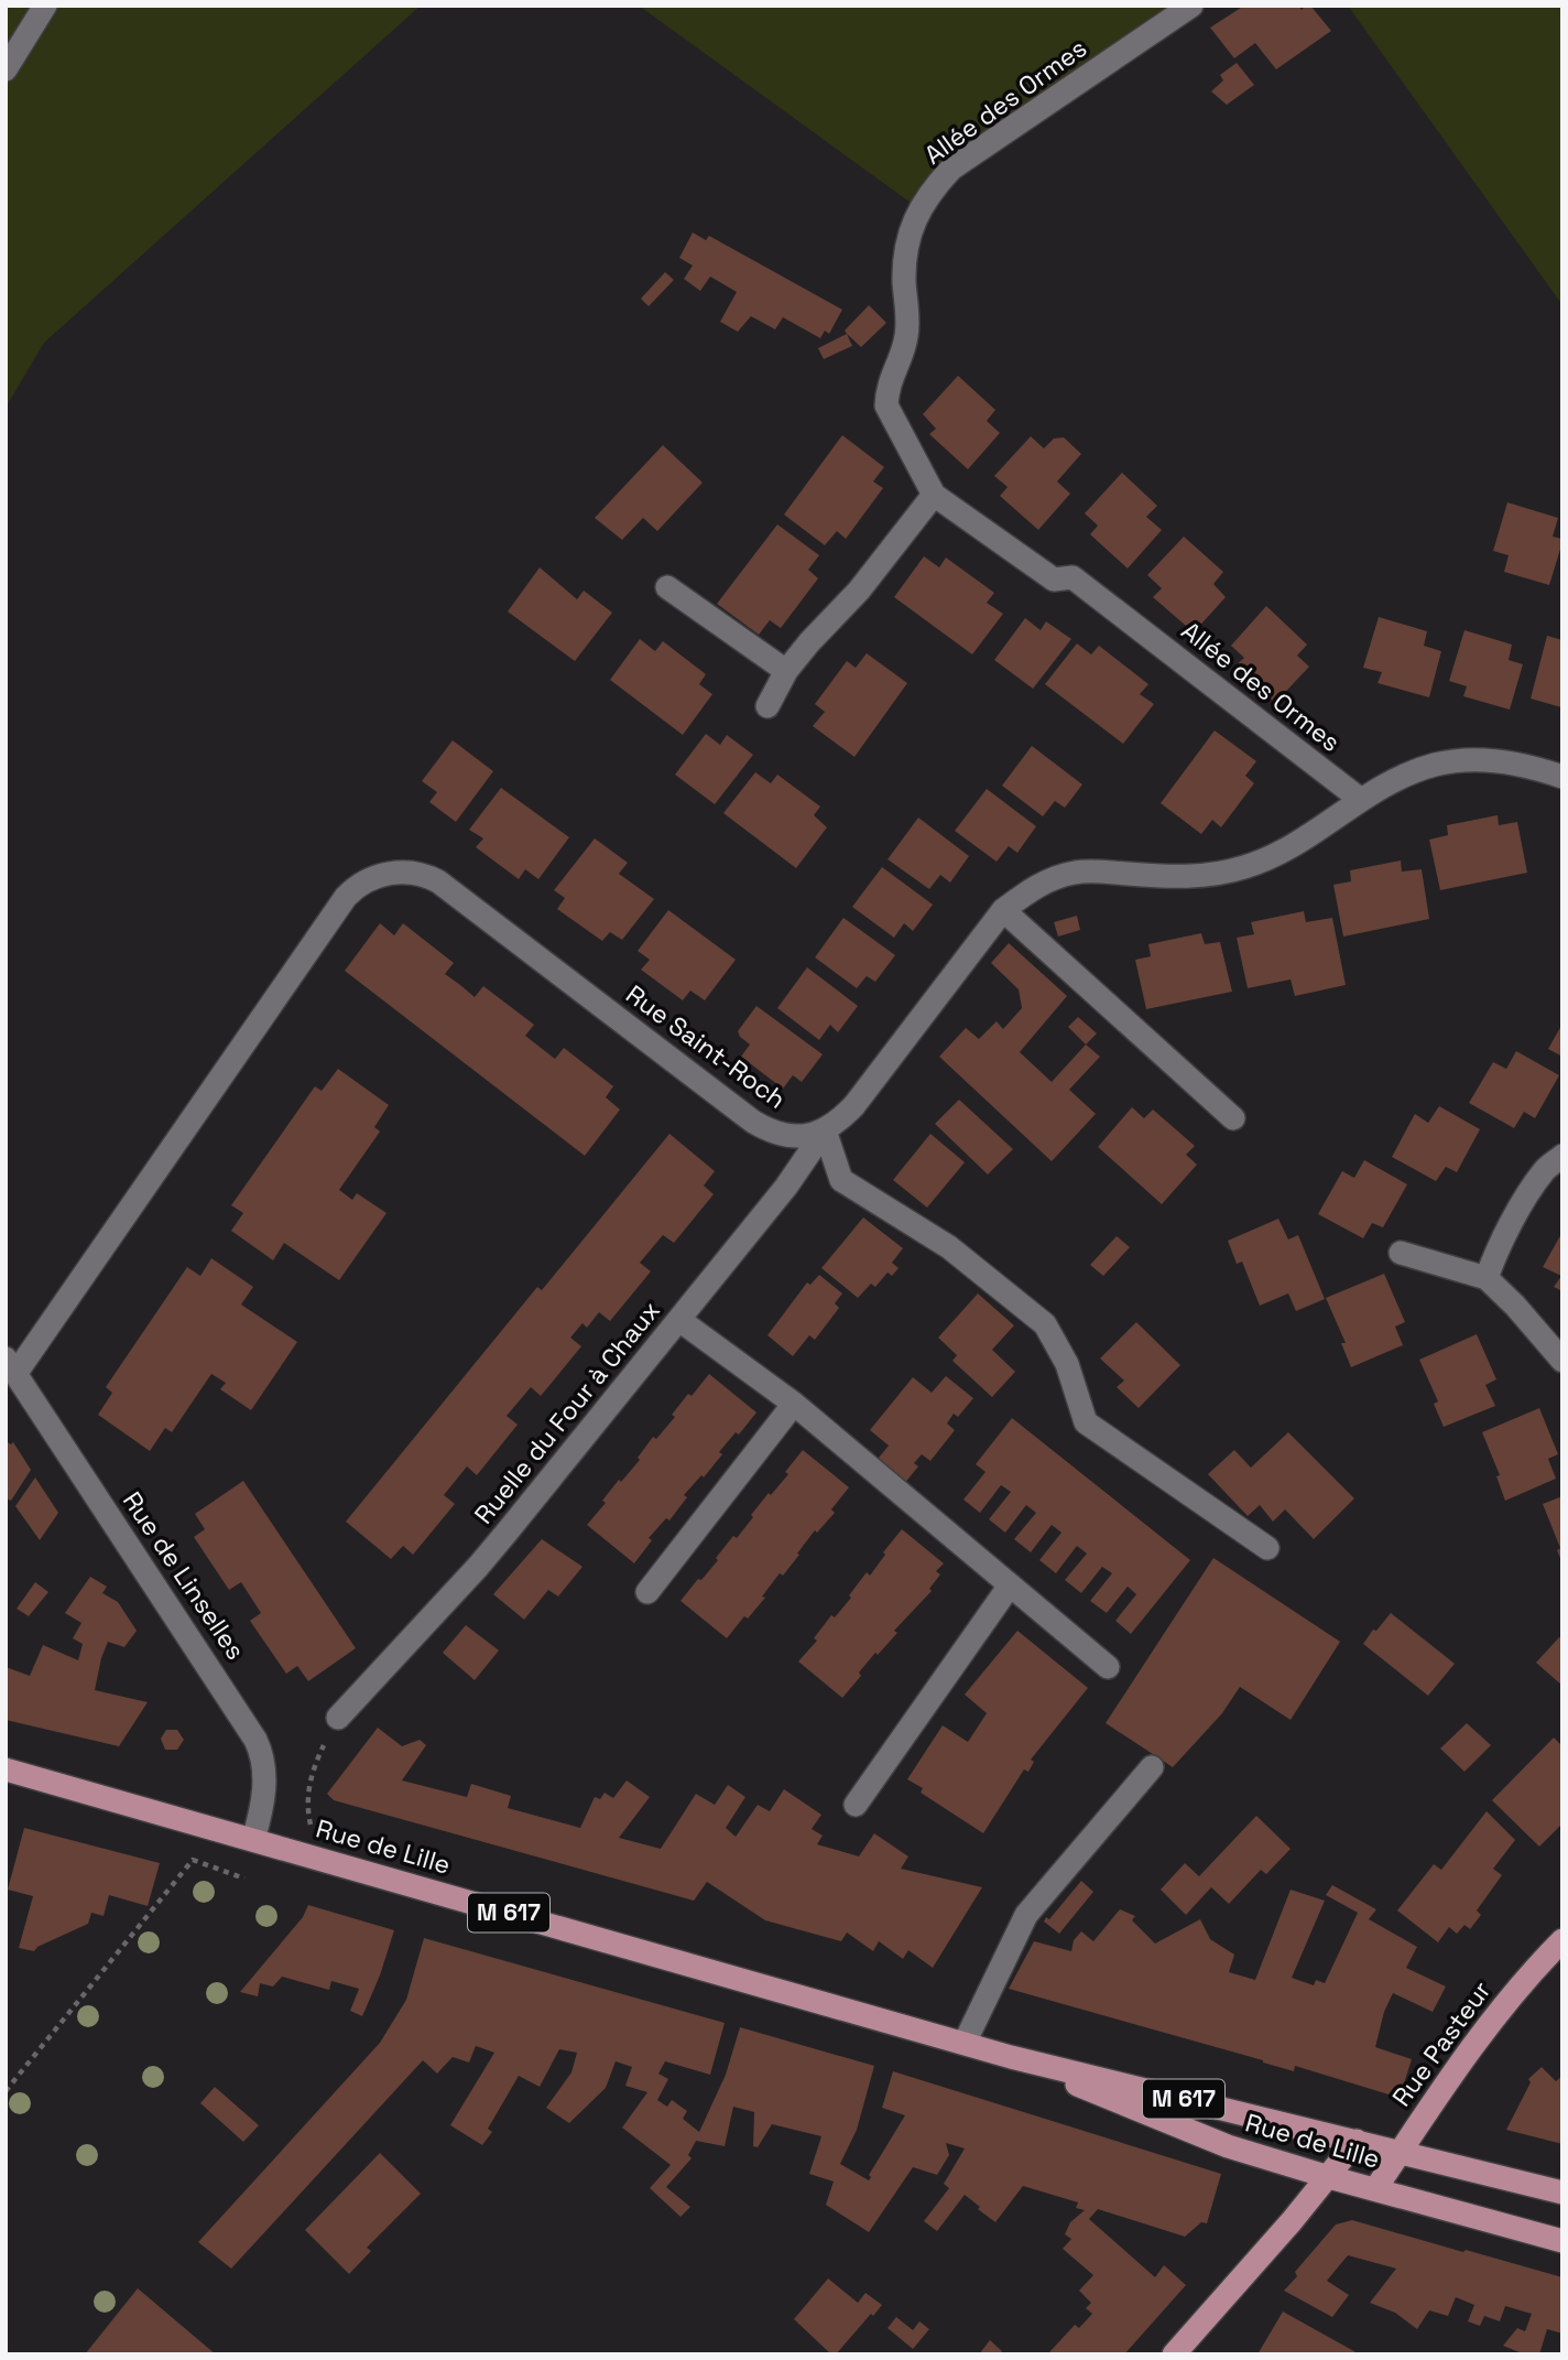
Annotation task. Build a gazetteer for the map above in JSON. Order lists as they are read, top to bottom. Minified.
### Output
{"streets":{"main road":["Rue de Lille","M 617","Rue Pasteur"],"street":["Allée des Ormes","Rue Saint-Roch","Ruelle du Four à Chaux","Rue de Linselles"]},"crossings":[["Rue Saint-Roch","Ruelle du Four à Chaux"],["Rue Saint-Roch","Rue de Linselles"],["Rue de Linselles","Rue de Lille"],["Rue de Lille","Rue Pasteur"]]}
